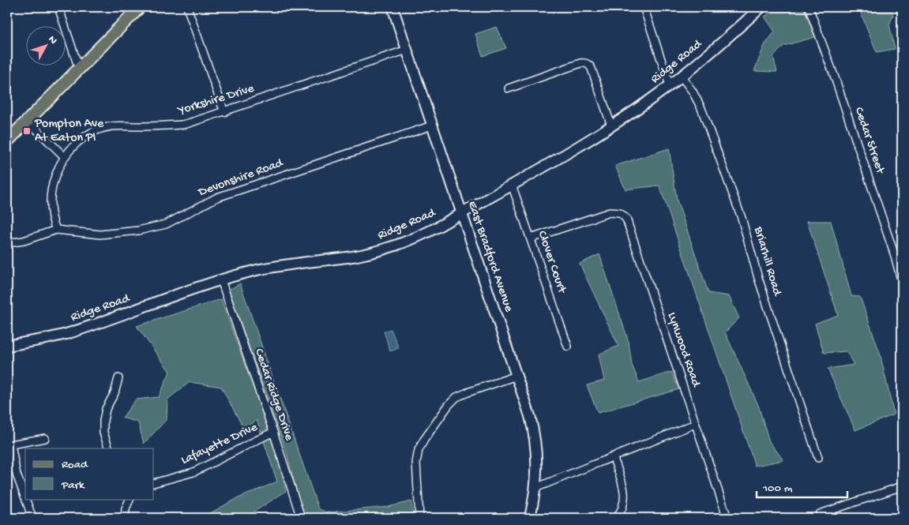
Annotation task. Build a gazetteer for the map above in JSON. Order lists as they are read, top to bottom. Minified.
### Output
{"streets":{"main road":["Ridge Road","East Bradford Avenue"],"street":["Yorkshire Drive","Cedar Street","Devonshire Road","Briarhill Road","Clover Court","Lynwood Road","Cedar Ridge Drive","Lafayette Drive"]},"crossings":[["Ridge Road","East Bradford Avenue"],["Ridge Road","Briarhill Road"],["Ridge Road","Clover Court"],["Ridge Road","Cedar Ridge Drive"],["Yorkshire Drive","Devonshire Road"],["Yorkshire Drive","East Bradford Avenue"],["Devonshire Road","East Bradford Avenue"],["Clover Court","Lynwood Road"],["Cedar Ridge Drive","Lafayette Drive"]],"places":{"transit":["Pompton Ave At Eaton Pl"]},"legend":["Road","Park"],"scale_bar":"100 m","north":"top right"}
